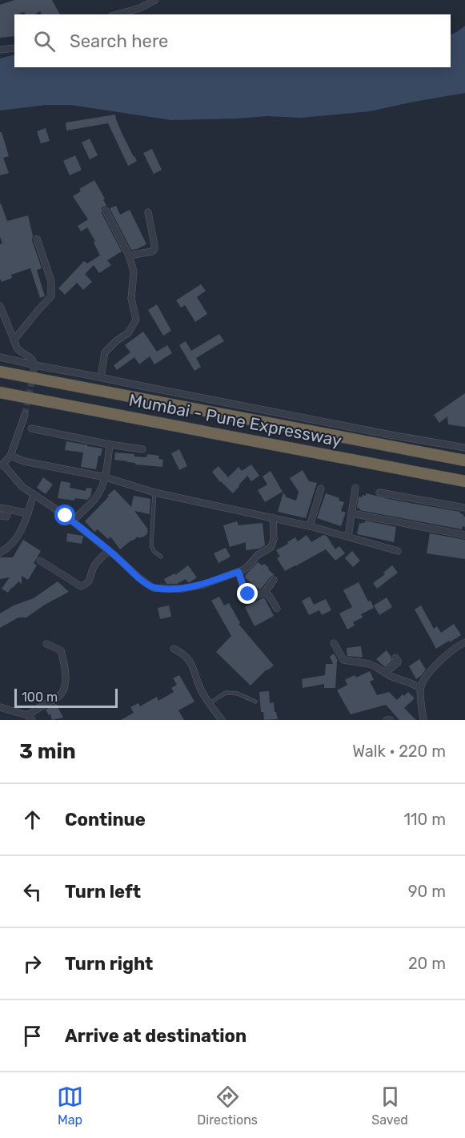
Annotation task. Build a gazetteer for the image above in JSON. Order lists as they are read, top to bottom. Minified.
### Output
{"streets":{"highway":["Mumbai - Pune Expressway"]},"scale_bar":"100 m","page":{"search":"Search here","scale":"100 m","heading":["3 min","Walk · 220 m"],"list":[["Continue","110 m"],["Turn left","90 m"],["Turn right","20 m"],"Arrive at destination"],"nav":["Map","Directions","Saved"]}}
